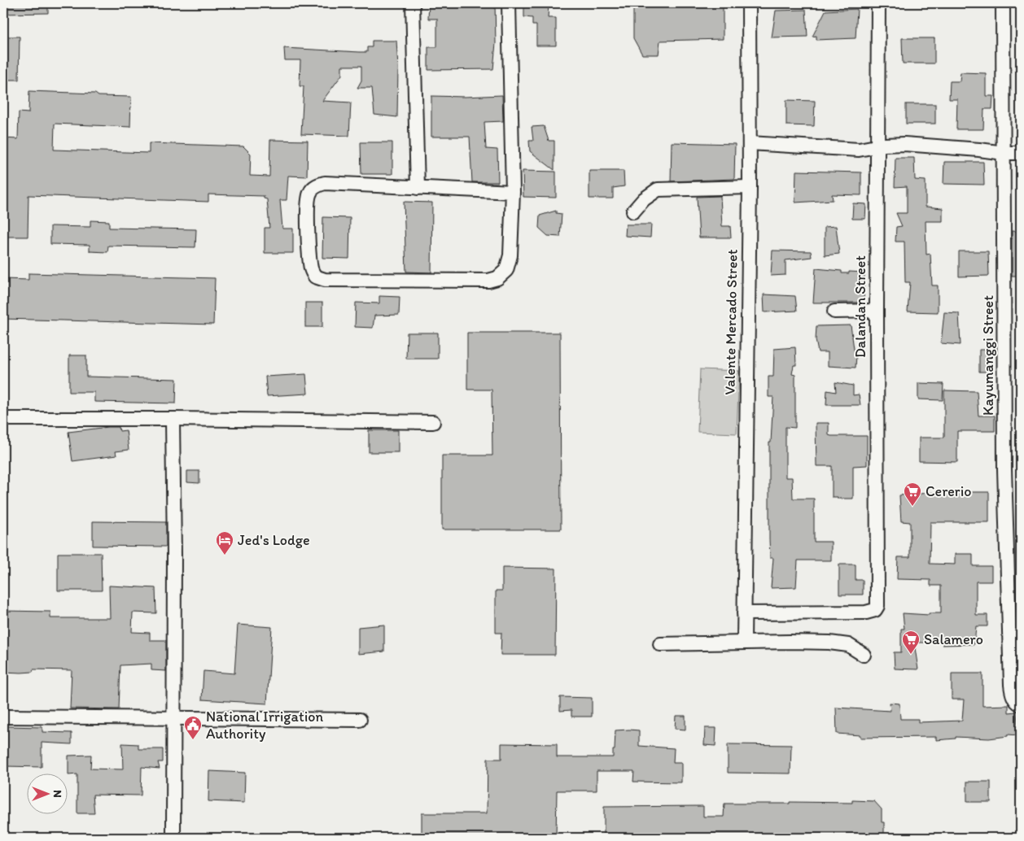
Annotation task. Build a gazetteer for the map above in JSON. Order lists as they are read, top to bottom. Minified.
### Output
{"streets":{"street":["Dalandan Street","Valente Mercado Street","Kayumanggi Street"]},"crossings":[["Dalandan Street","Valente Mercado Street"]],"places":{"supermarket":["Cererio","Salamero"],"hotel":["Jed's Lodge"],"public building":["National Irrigation Authority"]},"north":"right"}
